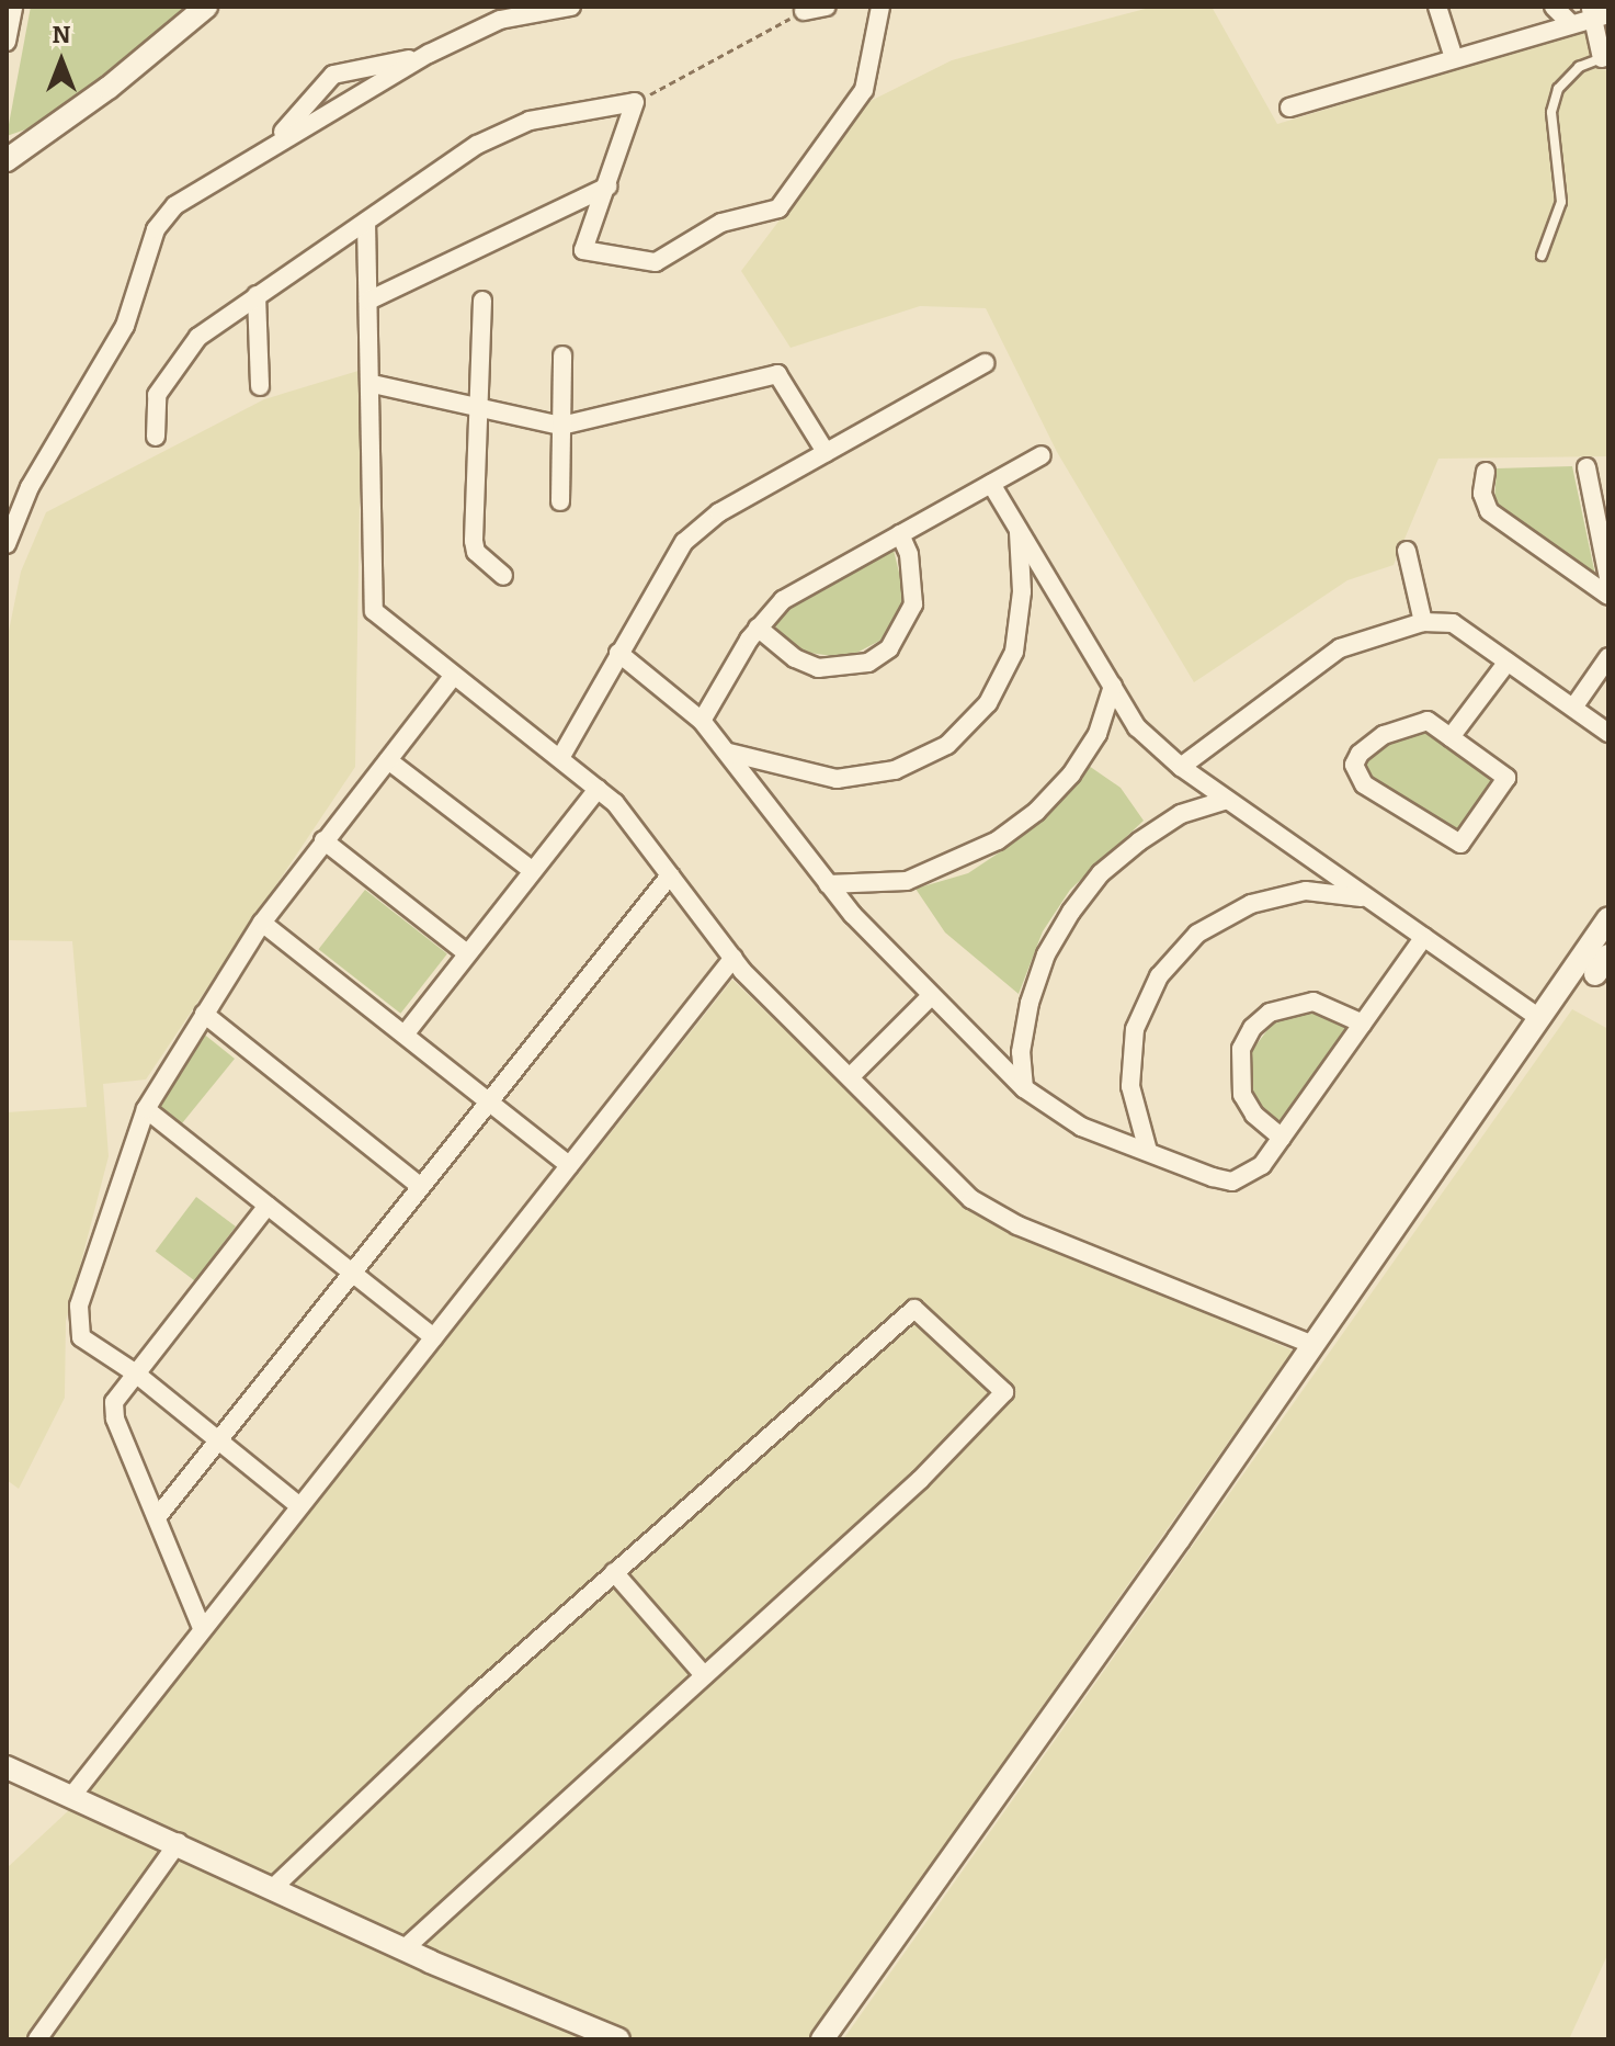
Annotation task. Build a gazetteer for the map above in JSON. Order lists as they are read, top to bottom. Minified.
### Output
{"north":"top"}
